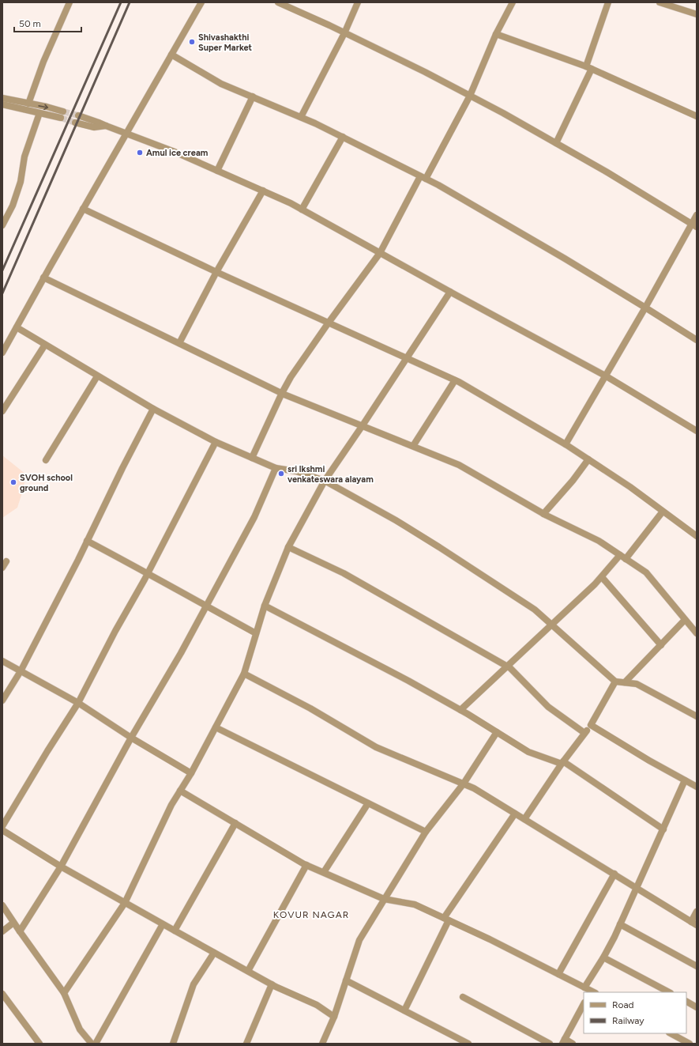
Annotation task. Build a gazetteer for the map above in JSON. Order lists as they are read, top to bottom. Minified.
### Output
{"districts":["KOVUR NAGAR"],"places":["Shivashakthi Super Market","Amul ice cream","sri lkshmi venkateswara alayam","SVOH school ground"],"legend":["Road","Railway"],"scale_bar":"50 m"}
